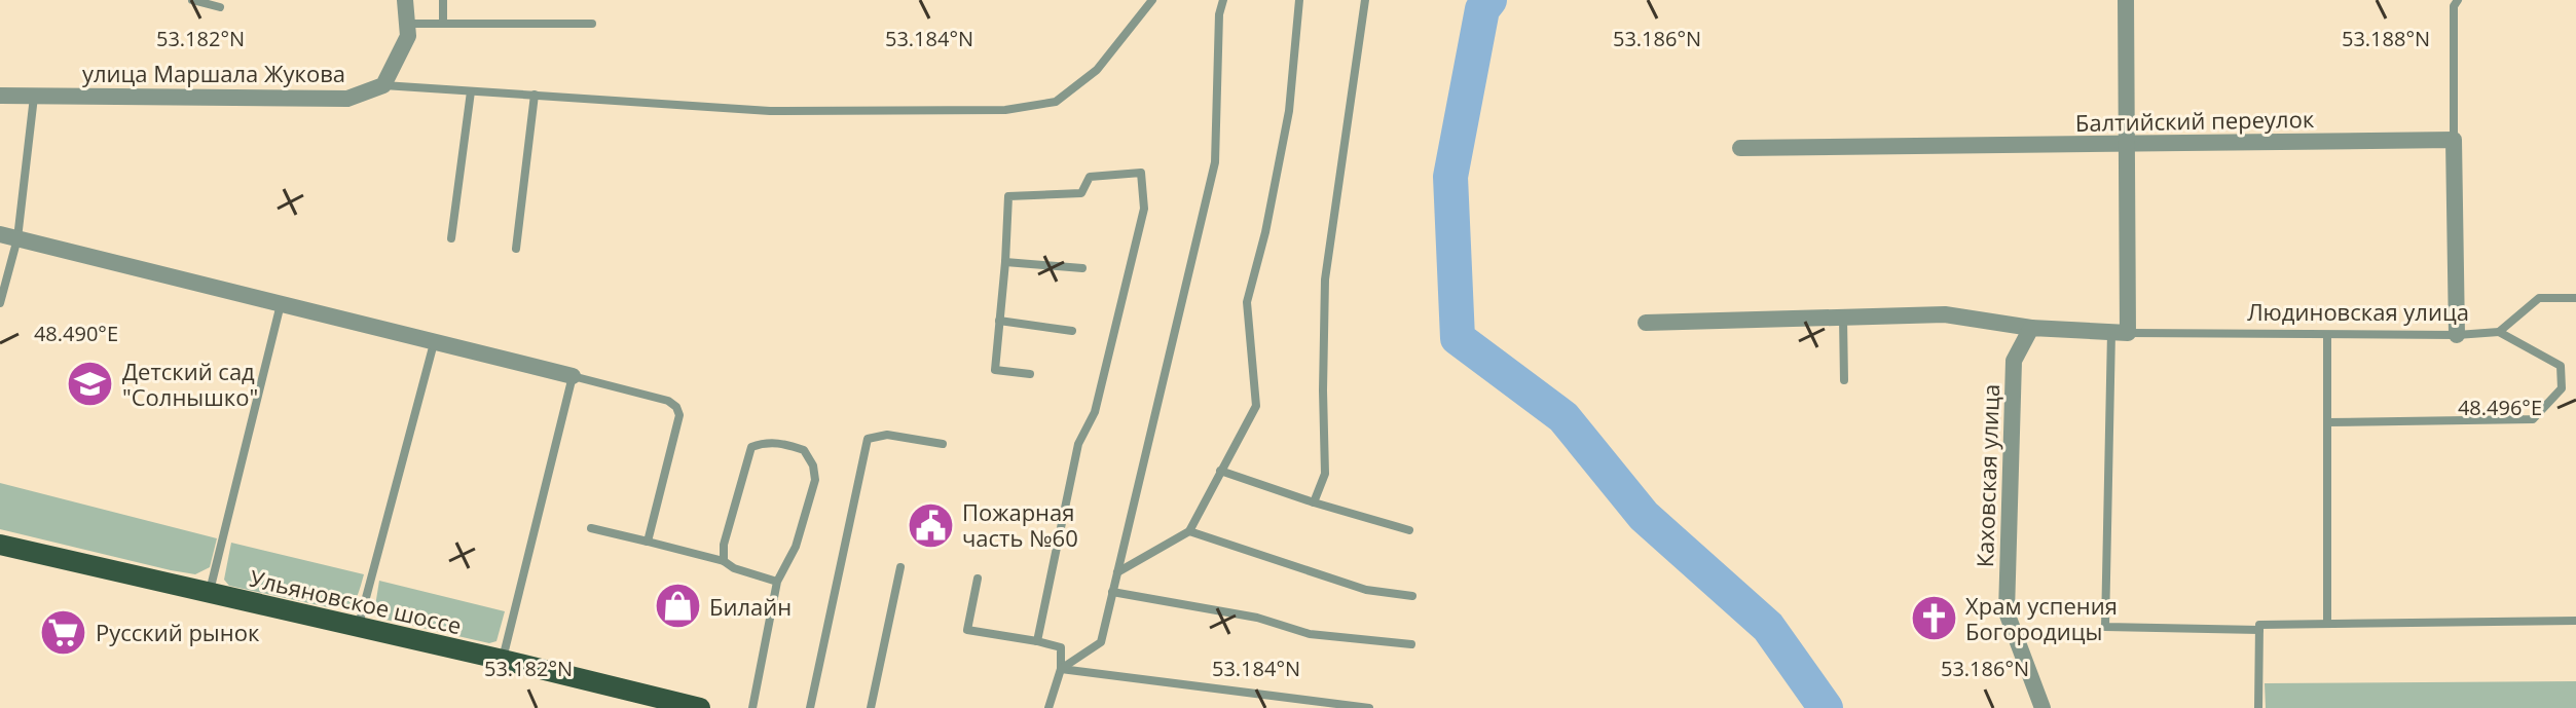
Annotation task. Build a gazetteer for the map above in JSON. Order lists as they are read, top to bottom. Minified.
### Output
{"streets":{"main road":["Ульяновское шоссе"],"street":["улица Маршала Жукова","Балтийский переулок","Каховская улица"],"lane":["Людиновская улица"]},"places":{"school or university":["Детский сад \"Солнышко\""],"public building":["Пожарная часть №60"],"shop":["Билайн"],"church":["Храм успения Богородицы"],"supermarket":["Русский рынок"]},"coordinates":["53.182°N","53.184°N","53.186°N","53.188°N","48.490°E","48.496°E"]}
